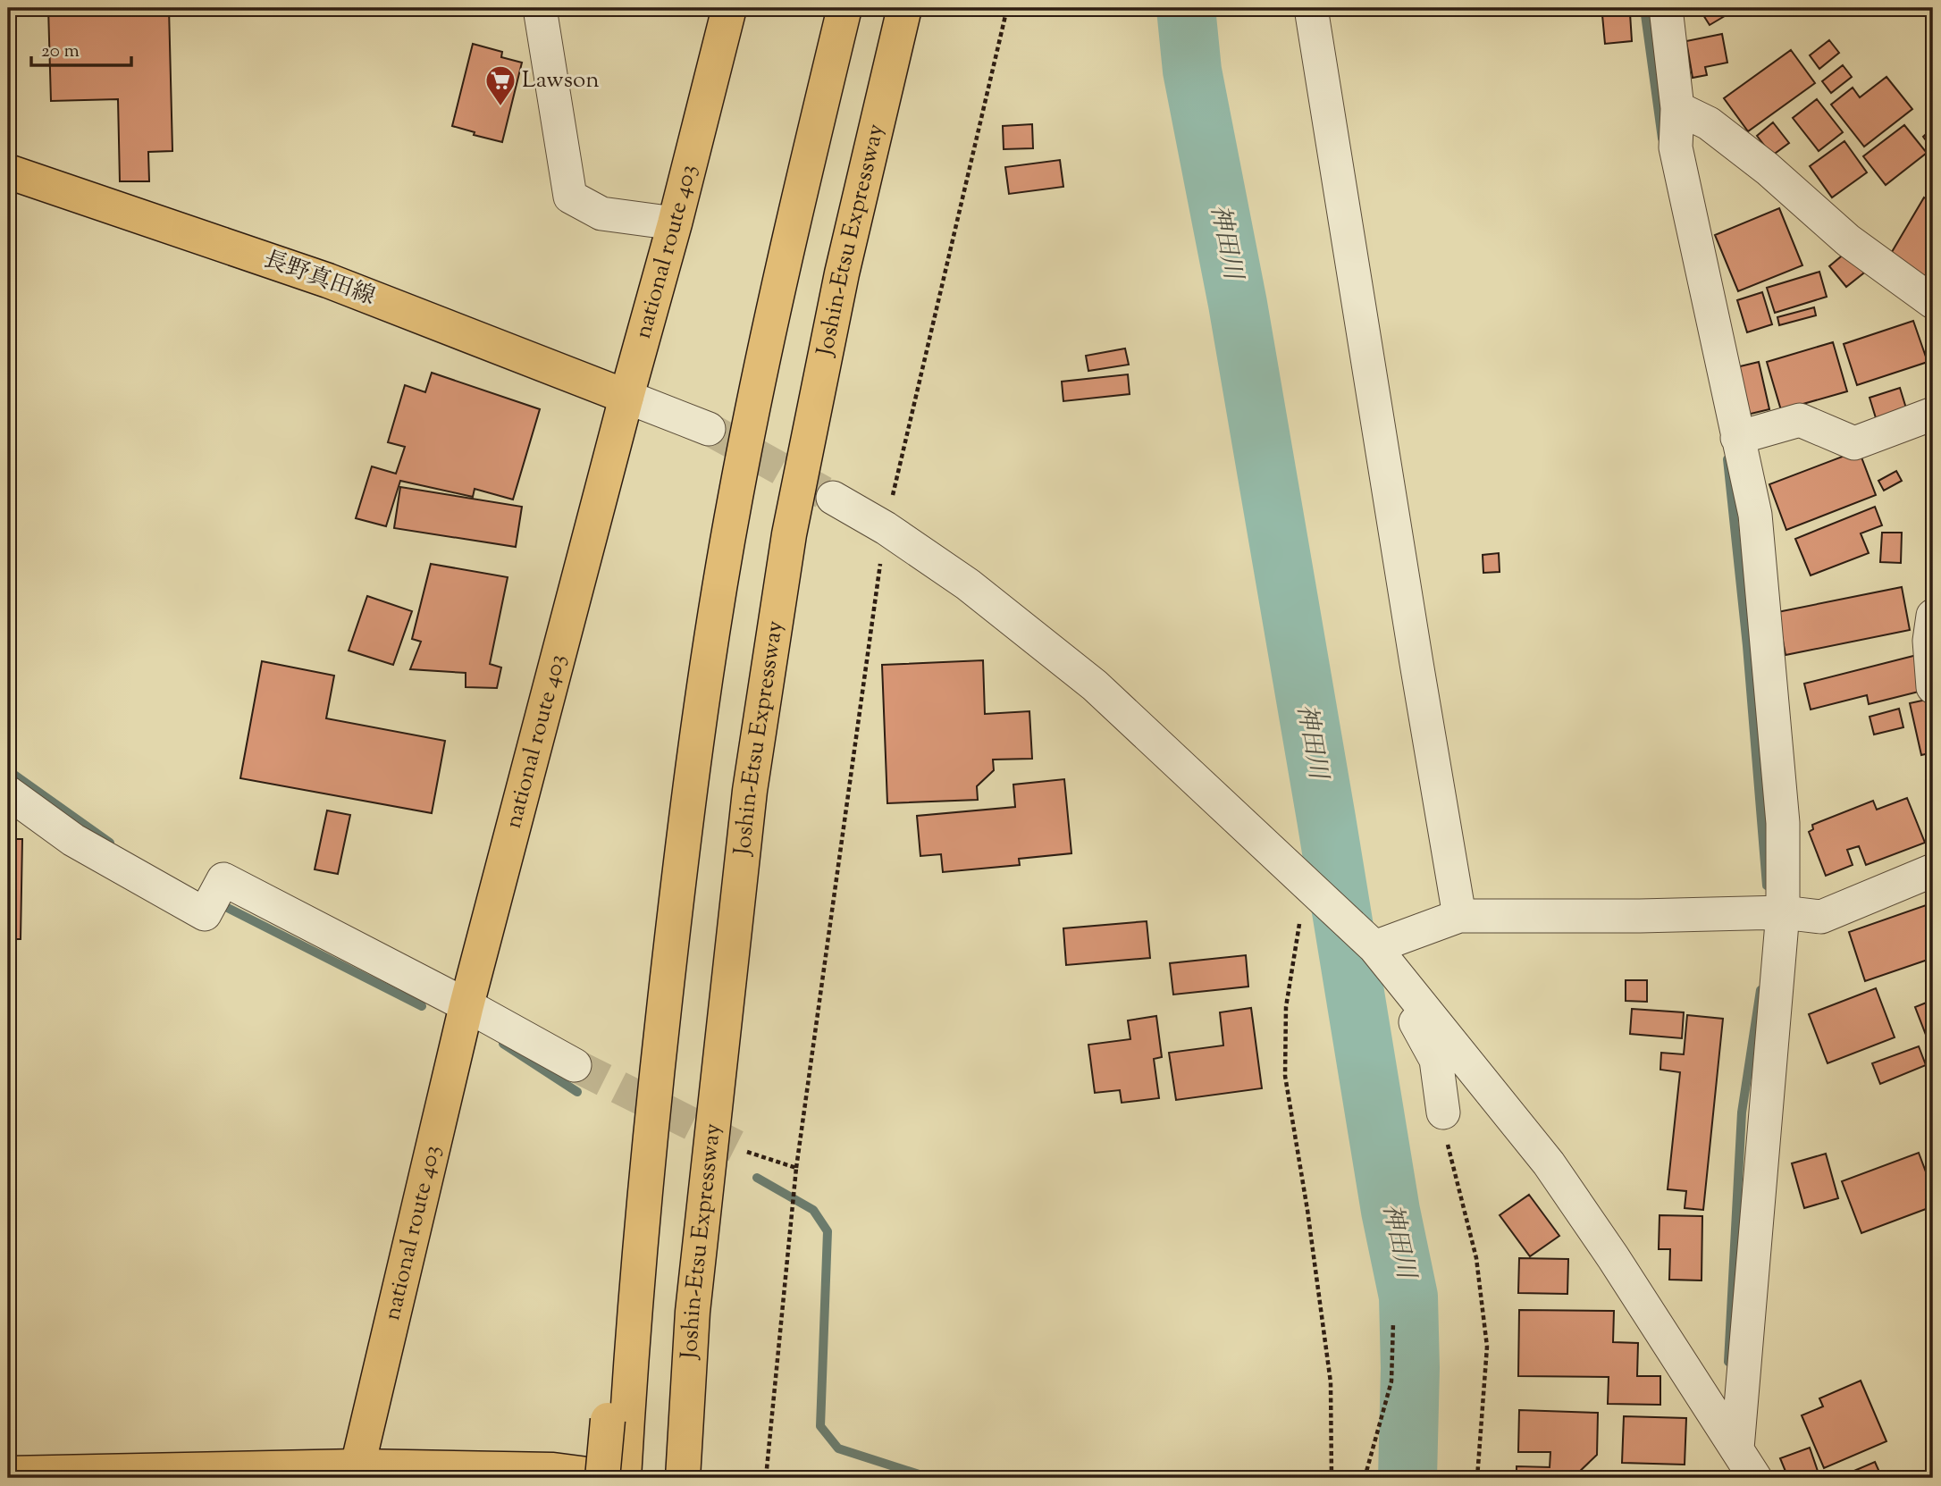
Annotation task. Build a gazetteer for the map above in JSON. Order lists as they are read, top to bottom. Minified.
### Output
{"streets":{"main road":["Joshin-Etsu Expressway","national route 403","長野真田線"]},"crossings":[["national route 403","長野真田線"]],"water":["神田川"],"places":{"supermarket":["Lawson"]},"scale_bar":"20 m"}
